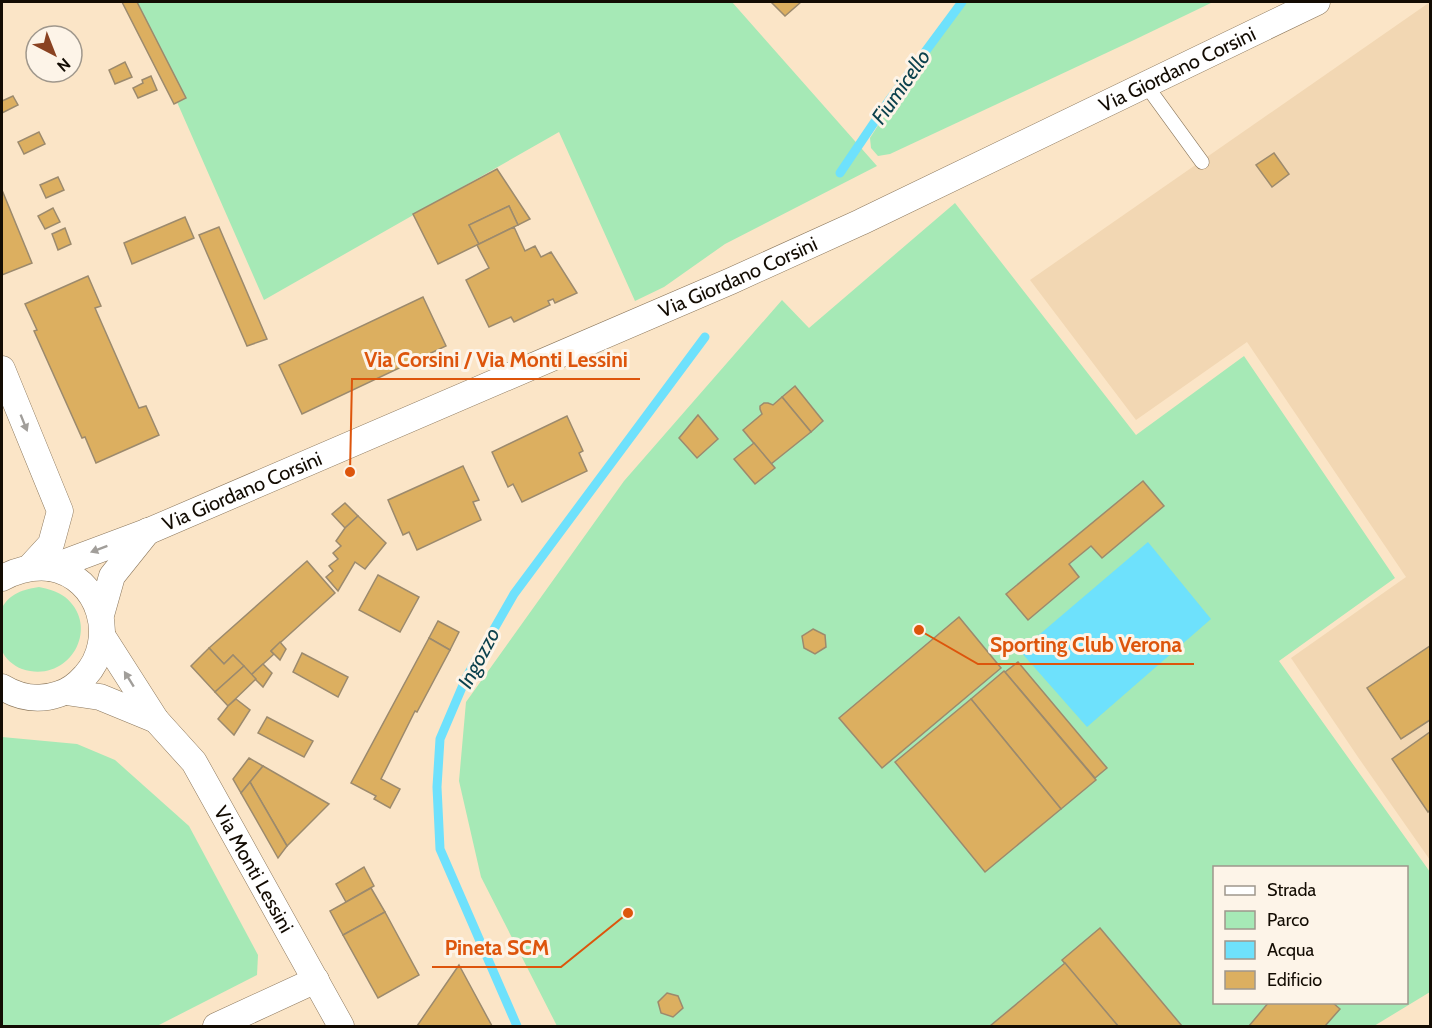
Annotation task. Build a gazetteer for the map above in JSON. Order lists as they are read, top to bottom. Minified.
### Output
{"streets":{"street":["Via Giordano Corsini","Via Monti Lessini"]},"crossings":[["Via Giordano Corsini","Via Monti Lessini"]],"water":["Fiumicello","Ingozzo"],"places":["Via Corsini / Via Monti Lessini","Sporting Club Verona","Pineta SCM"],"legend":["Strada","Parco","Acqua","Edificio"],"north":"bottom right"}
